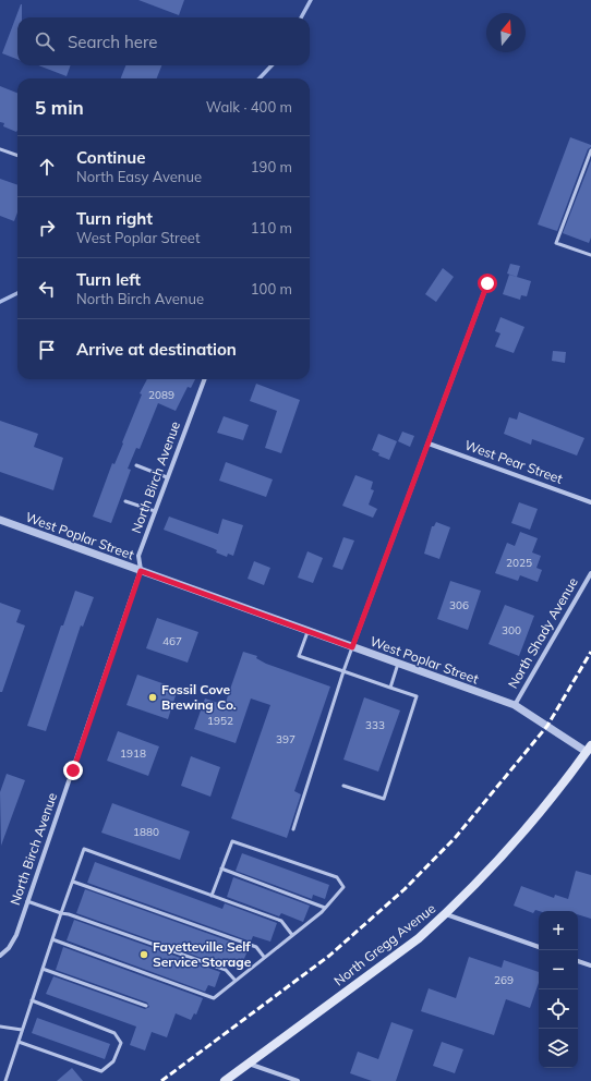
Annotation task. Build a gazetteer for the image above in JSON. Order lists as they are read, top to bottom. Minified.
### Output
{"streets":{"main road":["North Gregg Avenue"],"street":["West Pear Street","North Birch Avenue","West Poplar Street","North Shady Avenue"]},"crossings":[["North Birch Avenue","West Poplar Street"],["West Poplar Street","North Shady Avenue"],["West Poplar Street","North Gregg Avenue"]],"places":["Fossil Cove Brewing Co.","Fayetteville Self Service Storage"],"house_numbers":["2089","2025","306","300","467","1952","333","397","1918","1880","269"],"north":"top","page":{"search":"Search here","heading":["5 min","Walk · 400 m"],"list":[["Continue","North Easy Avenue","190 m"],["Turn right","West Poplar Street","110 m"],["Turn left","North Birch Avenue","100 m"],"Arrive at destination"],"map_buttons":["+","−"]}}
